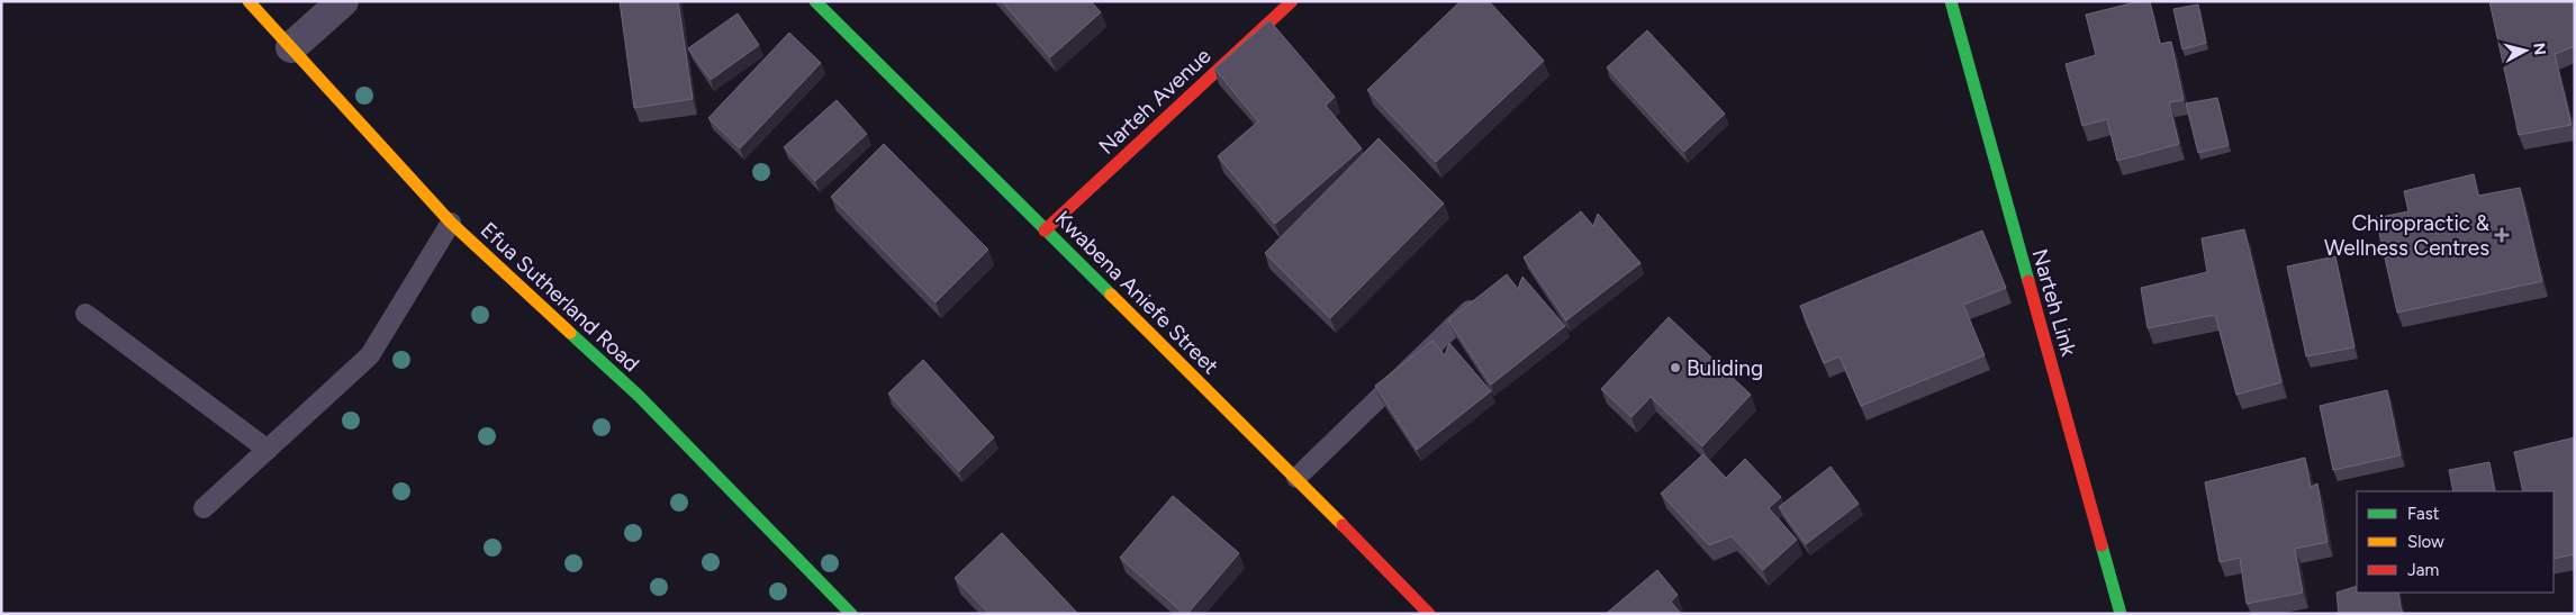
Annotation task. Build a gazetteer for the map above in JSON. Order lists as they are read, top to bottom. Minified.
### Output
{"streets":{"street":["Narteh Avenue","Kwabena Aniefe Street","Efua Sutherland Road","Narteh Link"]},"crossings":[["Narteh Avenue","Kwabena Aniefe Street"]],"places":{"health":["Chiropractic & Wellness Centres"],"other":["Buliding"]},"legend":["Fast","Slow","Jam"],"north":"right"}
